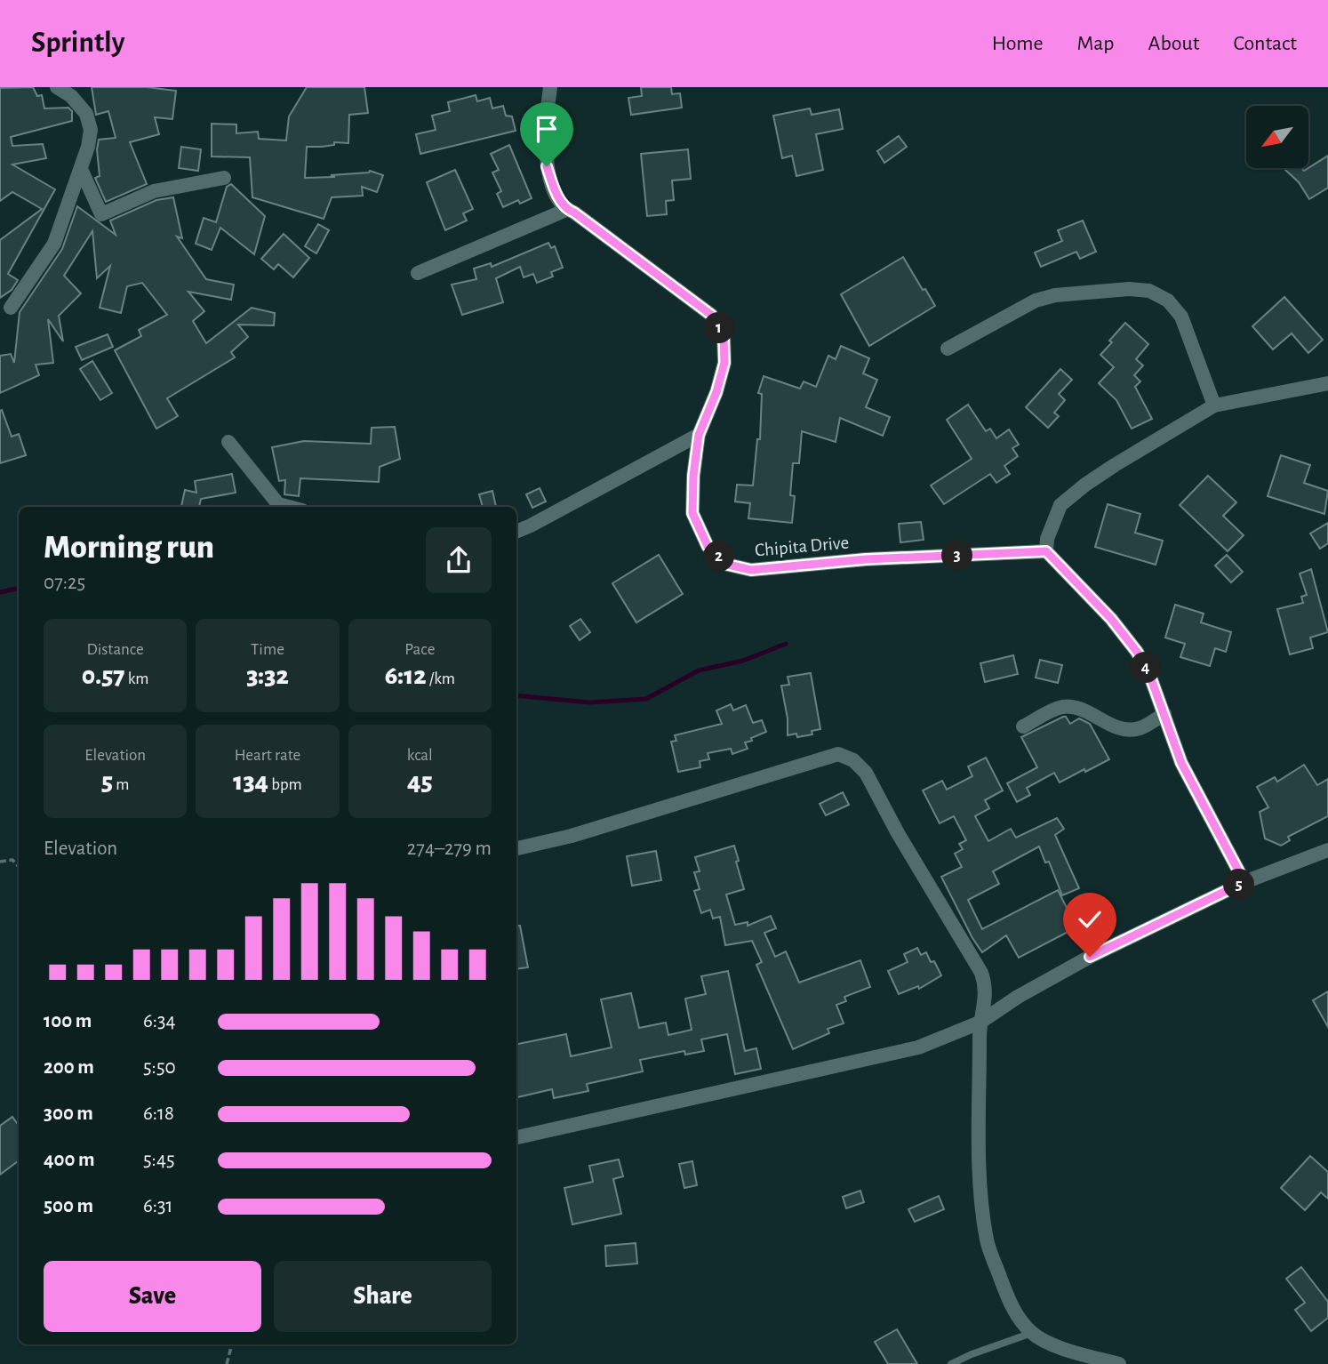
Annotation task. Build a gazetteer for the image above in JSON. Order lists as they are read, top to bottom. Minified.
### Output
{"streets":{"street":["Chipita Drive"]},"north":"bottom left","page":{"header":"Sprintly","nav":["Home","Map","About","Contact"],"pins":["1","3","2","4","5"],"heading":["Morning run","07:25"],"stats":[["Distance","0.57 km"],["Time","3:32"],["Pace","6:12 /km"],["Elevation","5 m"],["Heart rate","134 bpm"],["kcal","45"]],"chart":["Elevation","274–279 m"],"list":[{"name":"100 m","note":"6:34"},{"name":"200 m","note":"5:50"},{"name":"300 m","note":"6:18"},{"name":"400 m","note":"5:45"},{"name":"500 m","note":"6:31"}],"buttons":["Save","Share"]}}
